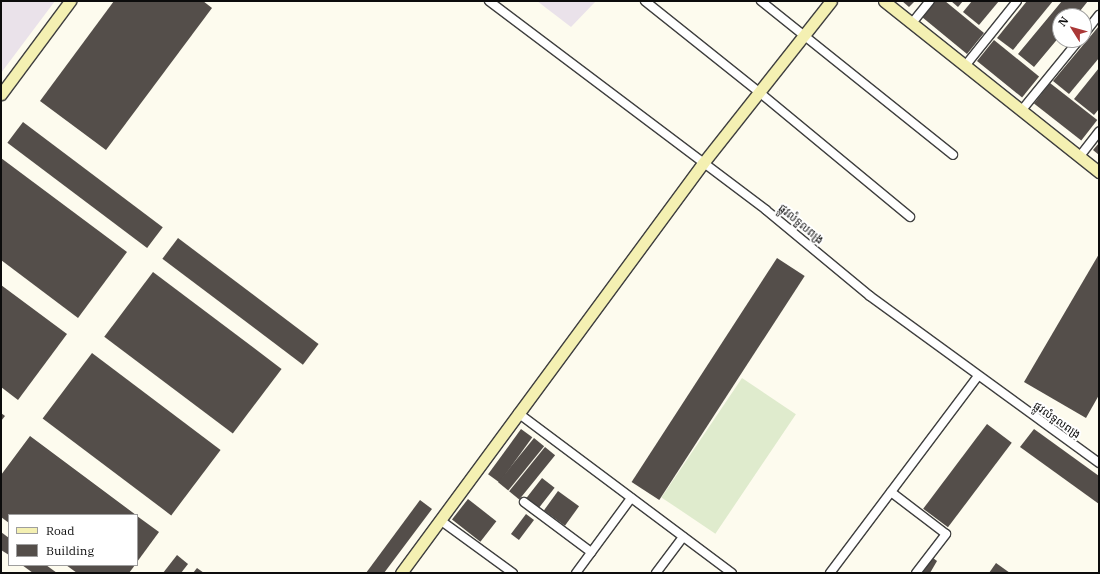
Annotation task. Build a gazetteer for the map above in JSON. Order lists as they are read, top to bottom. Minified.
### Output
{"streets":{"street":["ផ្លូវលំទួលពង្រ"]},"legend":["Road","Building"],"north":"top left"}
